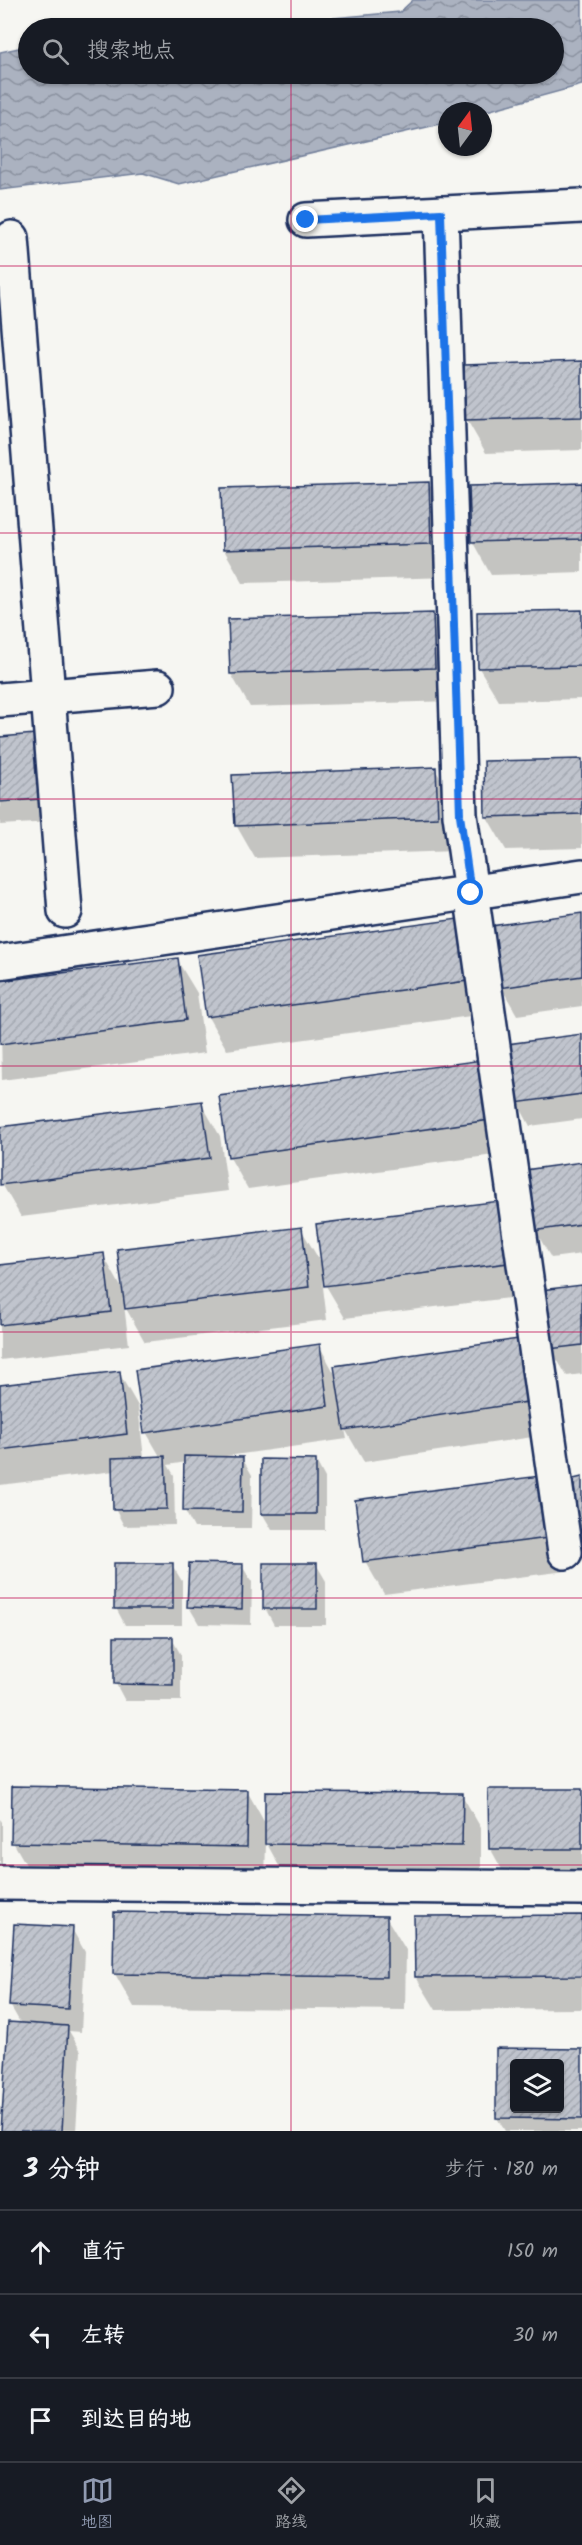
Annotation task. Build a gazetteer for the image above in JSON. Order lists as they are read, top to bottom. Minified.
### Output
{"north":"top","page":{"search":"搜索地点","heading":["3 分钟","步行 · 180 m"],"list":[["直行","150 m"],["左转","30 m"],"到达目的地"],"nav":["地图","路线","收藏"]}}
